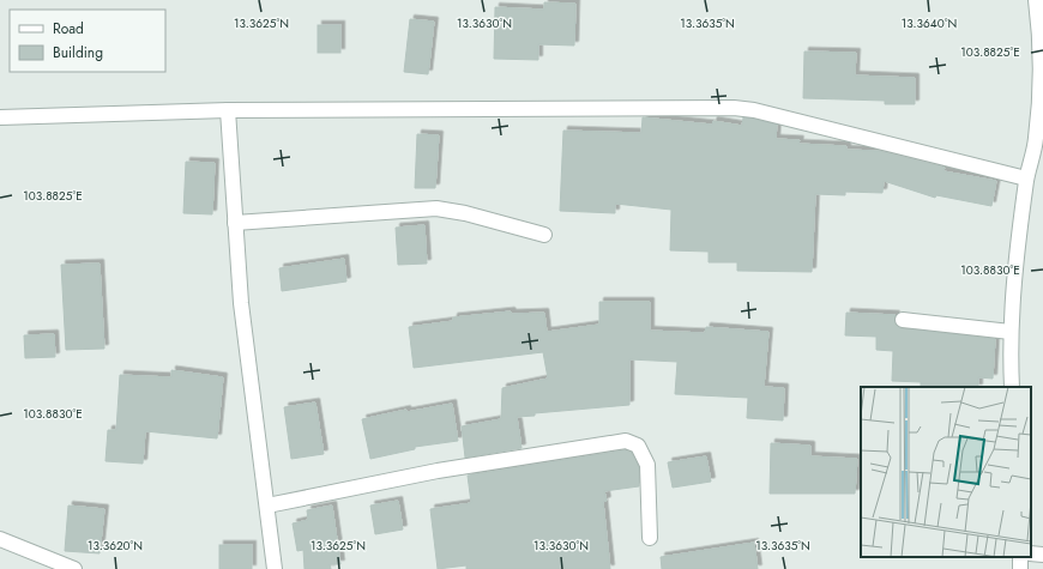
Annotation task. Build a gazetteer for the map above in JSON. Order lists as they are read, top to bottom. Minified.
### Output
{"legend":["Road","Building"],"coordinates":["13.3625°N","13.3630°N","13.3635°N","13.3640°N","103.8825°E","103.8830°E","13.3620°N"]}
